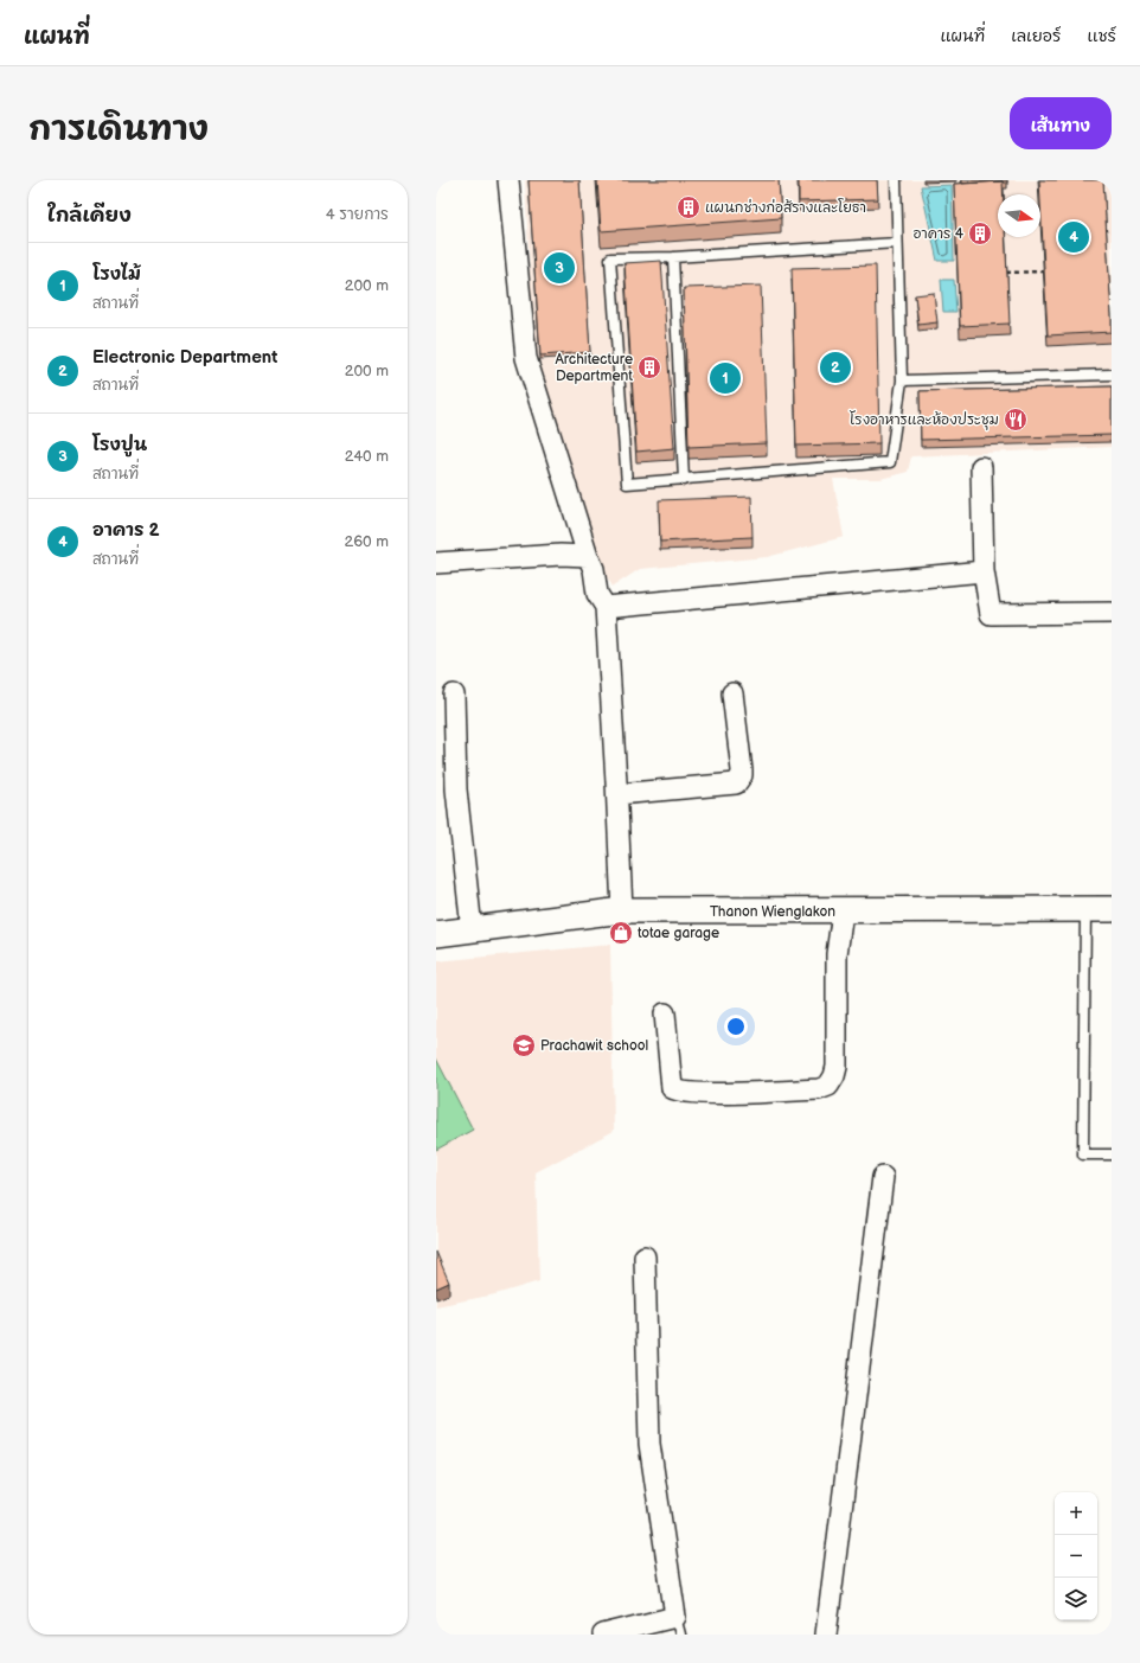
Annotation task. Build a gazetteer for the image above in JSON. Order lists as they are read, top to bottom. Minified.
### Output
{"streets":{"street":["Thanon Wienglakon"]},"places":{"building":["แผนกช่างก่อส้รางและโยธา","อาคาร 4","Architecture Department"],"restaurant":["โรงอาหารและห้องประชุม"],"shop":["totae garage"],"school or university":["Prachawit school"]},"north":"right","page":{"header":"แผนที่","nav":["แผนที่","เลเยอร์","แชร์"],"title":"การเดินทาง","buttons":"เส้นทาง","heading":["ใกล้เคียง","4 รายการ"],"pins":["4","3","2","1"],"list":[{"mark":"1","name":"โรงไม้","note":"สถานที่","value":"200 m"},{"mark":"2","name":"Electronic Department","note":"สถานที่","value":"200 m"},{"mark":"3","name":"โรงปูน","note":"สถานที่","value":"240 m"},{"mark":"4","name":"อาคาร 2","note":"สถานที่","value":"260 m"}],"map_buttons":["+","−"]}}
